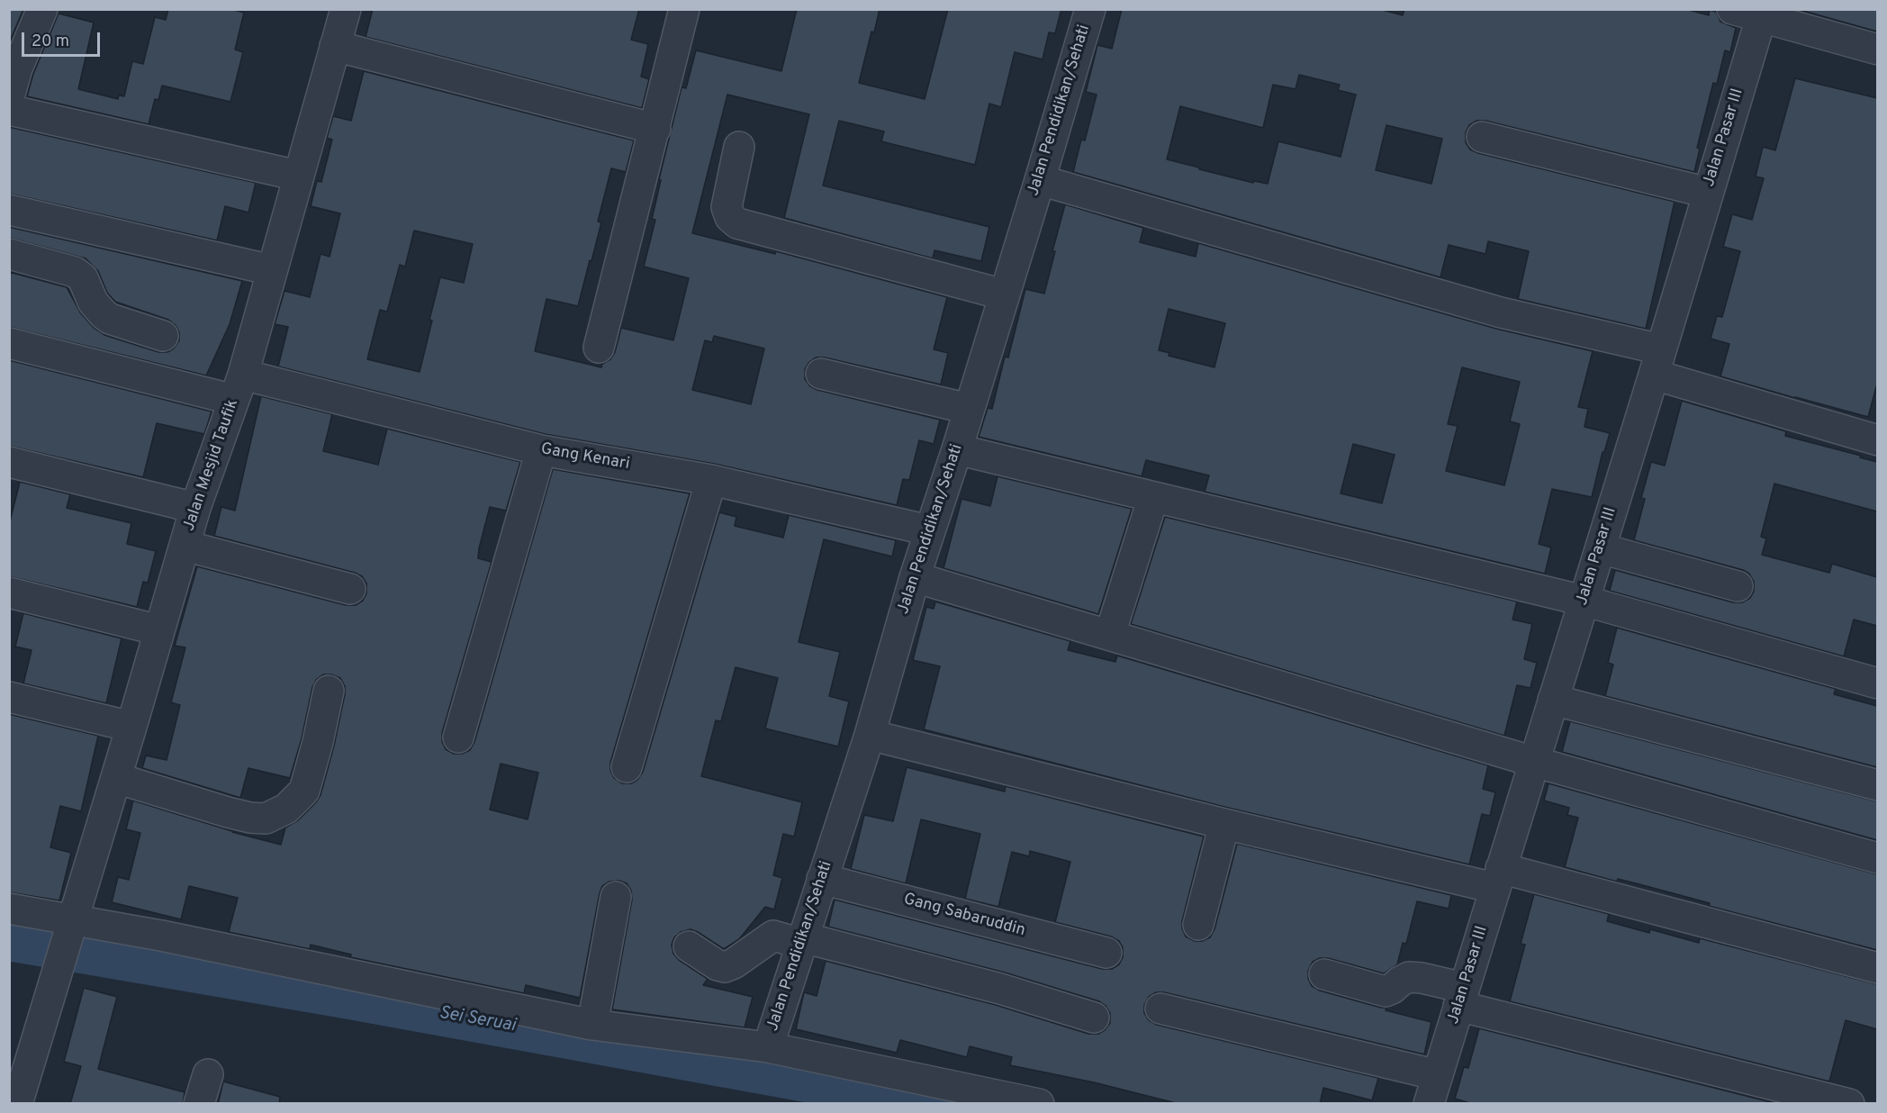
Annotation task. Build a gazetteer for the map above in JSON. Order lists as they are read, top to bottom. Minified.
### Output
{"streets":{"street":["Jalan Pendidikan/Sehati","Jalan Pasar III","Gang Kenari","Jalan Mesjid Taufik","Gang Sabaruddin"]},"crossings":[["Jalan Pendidikan/Sehati","Gang Kenari"],["Jalan Pendidikan/Sehati","Gang Sabaruddin"],["Gang Kenari","Jalan Mesjid Taufik"]],"water":["Sei Seruai"],"scale_bar":"20 m"}
